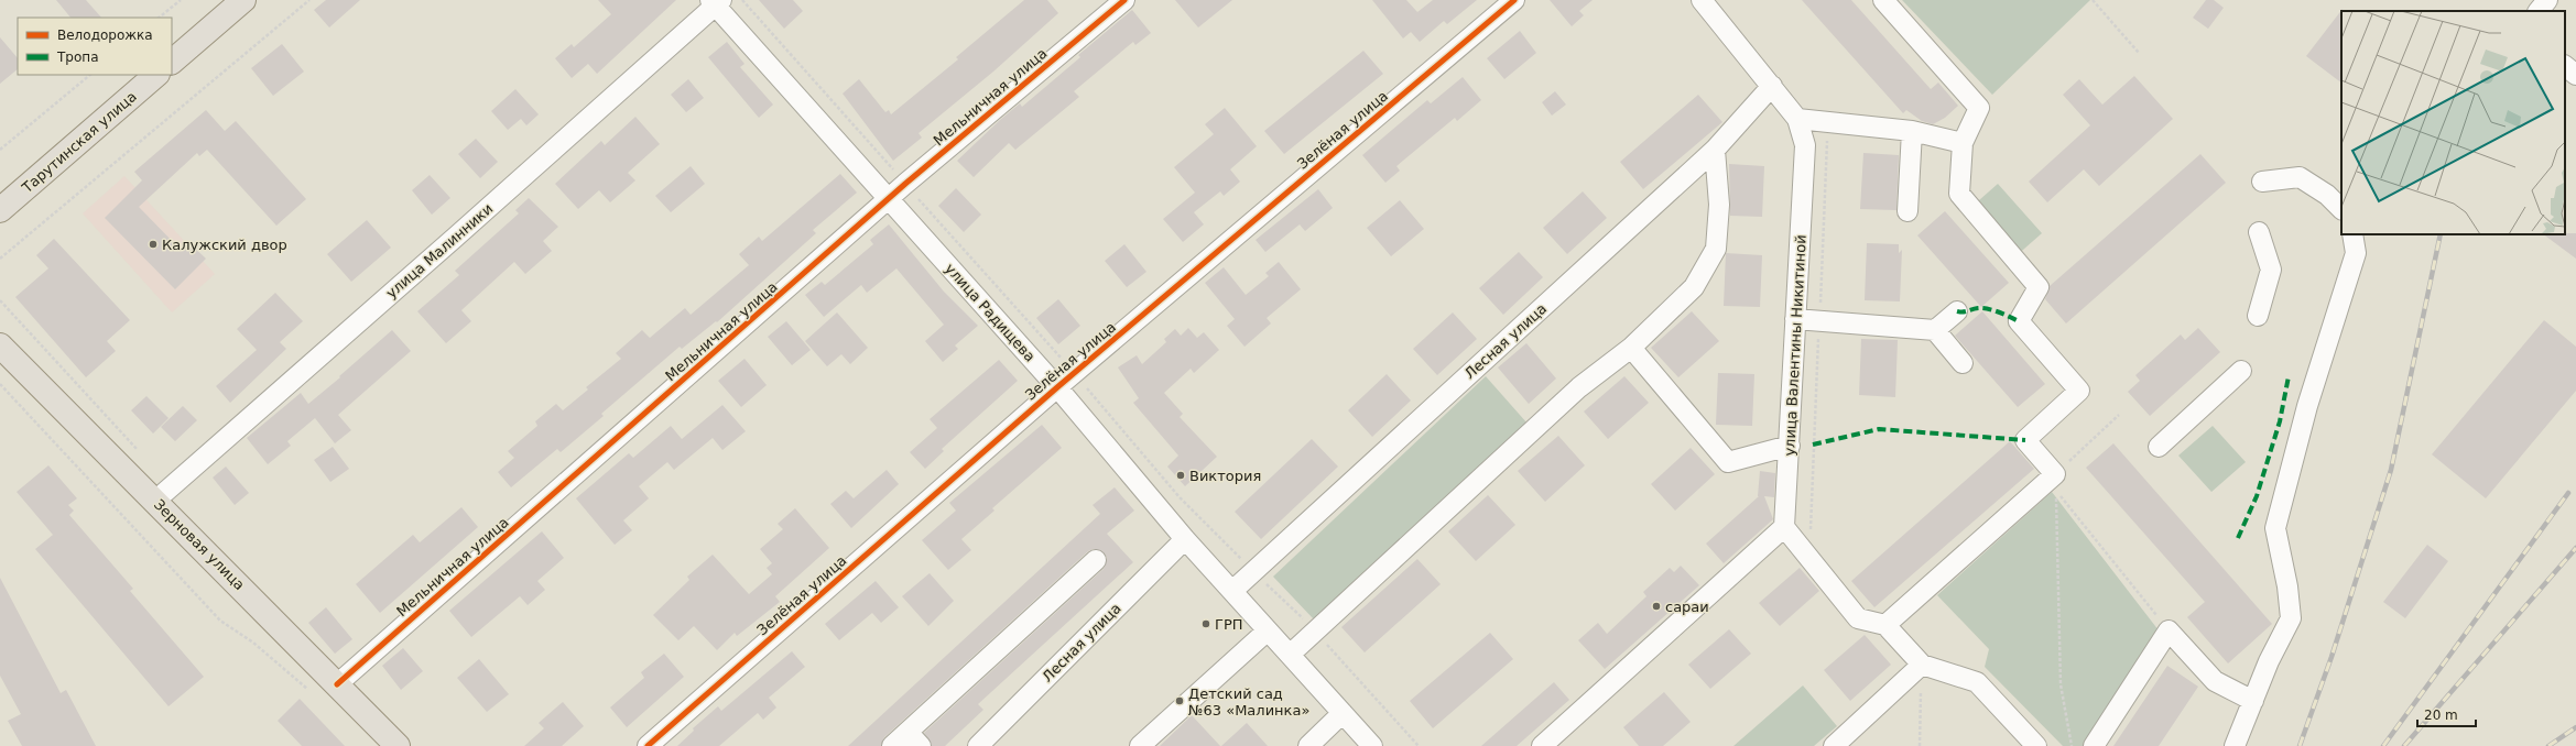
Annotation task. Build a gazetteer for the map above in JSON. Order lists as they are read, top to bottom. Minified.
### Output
{"streets":{"main road":["Тарутинская улица","Зерновая улица"],"street":["Мельничная улица","Зелёная улица","улица Малинники","улица Радищева","Лесная улица","улица Валентины Никитиной"]},"crossings":[["Мельничная улица","улица Радищева"],["Мельничная улица","Зерновая улица"],["Зелёная улица","улица Радищева"],["улица Малинники","улица Радищева"],["улица Малинники","Зерновая улица"],["улица Радищева","Лесная улица"],["Лесная улица","улица Валентины Никитиной"]],"places":["Калужский двор","Виктория","сараи","ГРП","Детский сад №63 «Малинка»"],"legend":["Велодорожка","Тропа"],"scale_bar":"20 m"}
